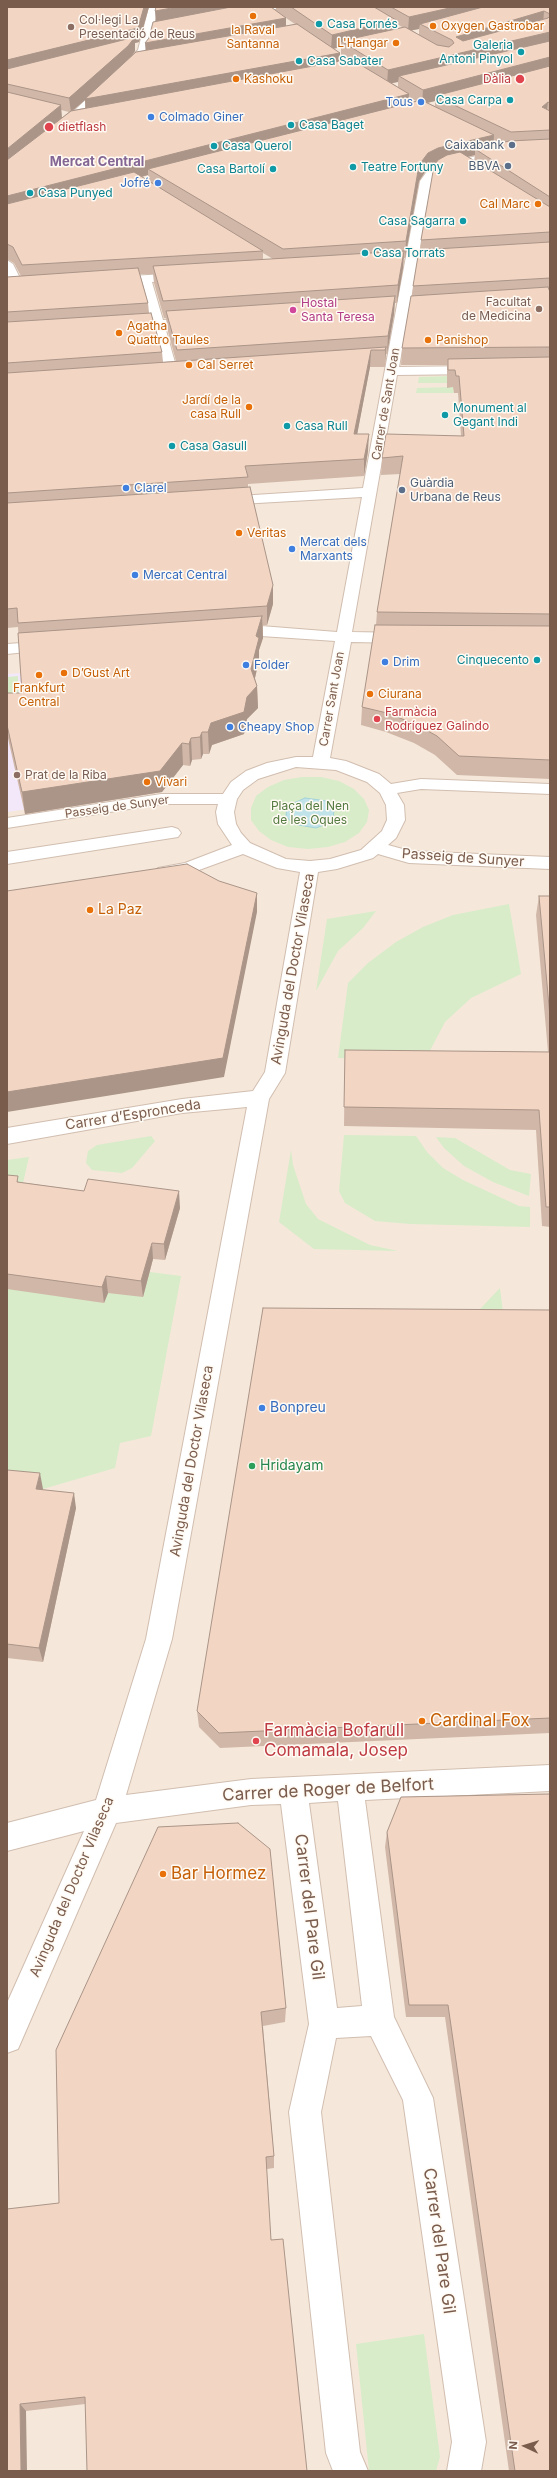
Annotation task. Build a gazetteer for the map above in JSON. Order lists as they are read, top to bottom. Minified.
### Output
{"streets":{"street":["Carrer de Sant Joan","Carrer Sant Joan","Passeig de Sunyer","Avinguda del Doctor Vilaseca","Carrer d’Espronceda","Carrer de Roger de Belfort","Carrer del Pare Gil"]},"crossings":[["Carrer de Sant Joan","Carrer Sant Joan"],["Carrer Sant Joan","Passeig de Sunyer"],["Carrer Sant Joan","Avinguda del Doctor Vilaseca"],["Passeig de Sunyer","Avinguda del Doctor Vilaseca"],["Avinguda del Doctor Vilaseca","Carrer d’Espronceda"],["Avinguda del Doctor Vilaseca","Carrer de Roger de Belfort"],["Carrer de Roger de Belfort","Carrer del Pare Gil"]],"districts":["Mercat Central"],"parks":["Plaça del Nen de les Oques"],"places":["la Raval Santanna","Casa Fornés","Oxygen Gastrobar","Col·legi La Presentació de Reus","L'Hangar","Galeria Antoni Pinyol","Casa Sabater","Kashoku","Dàlia","Casa Carpa","Tous","Colmado Giner","Casa Baget","dietflash","Caixabank","Casa Querol","BBVA","Teatre Fortuny","Casa Bartolí","Jofré","Casa Punyed","Cal Marc","Casa Sagarra","Casa Torrats","Facultat de Medicina","Hostal Santa Teresa","Agatha Quattro Taules","Panishop","Cal Serret","Jardí de la casa Rull","Monument al Gegant Indi","Casa Rull","Casa Gasull","Clarel","Guàrdia Urbana de Reus","Veritas","Mercat dels Marxants","Mercat Central","Cinquecento","Drim","Folder","D’Gust Art","Frankfurt Central","Ciurana","Farmàcia Rodríguez Galindo","Cheapy Shop","Prat de la Riba","Vivari","La Paz","Bonpreu","Hridayam","Cardinal Fox","Farmàcia Bofarull Comamala, Josep","Bar Hormez"],"north":"left"}
